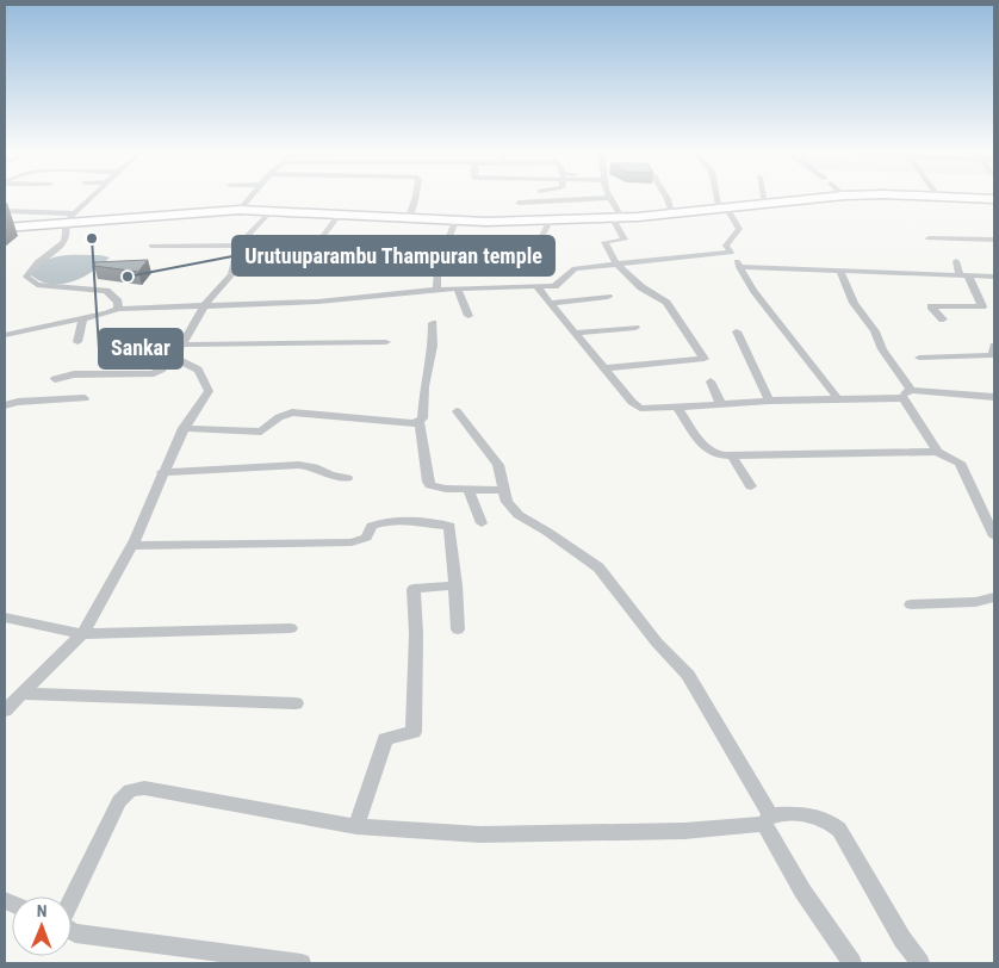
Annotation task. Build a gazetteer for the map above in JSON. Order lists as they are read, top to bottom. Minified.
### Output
{"places":["Sankar","Urutuuparambu Thampuran temple"],"north":"top"}
